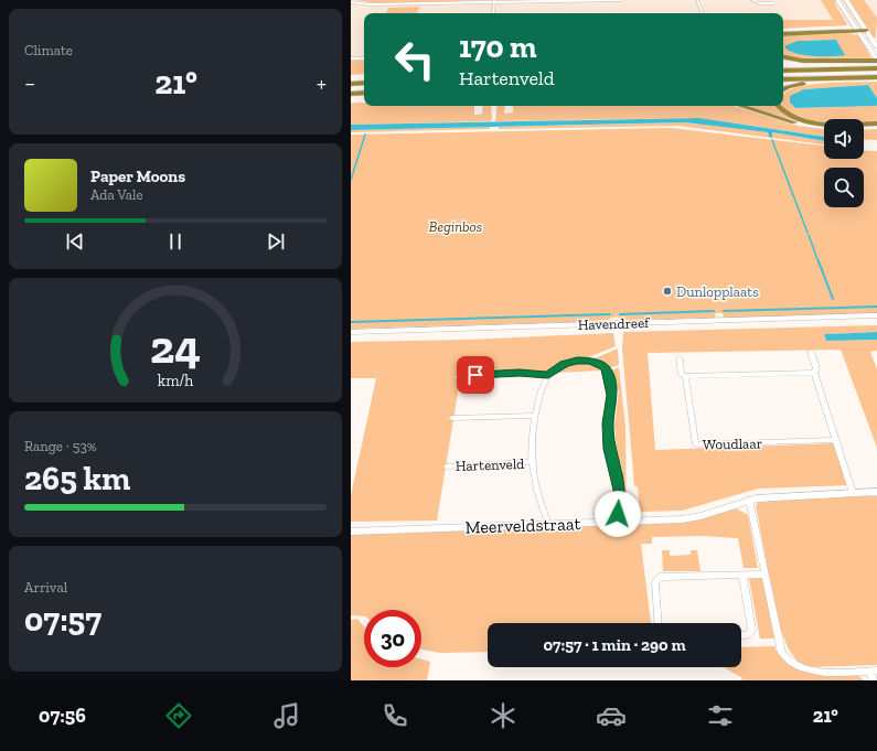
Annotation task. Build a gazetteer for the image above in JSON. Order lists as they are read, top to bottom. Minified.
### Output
{"streets":{"street":["Havendreef","Woudlaar","Hartenveld","Meerveldstraat"]},"crossings":[["Hartenveld","Meerveldstraat"]],"parks":["Beginbos"],"places":["Dunlopplaats"],"page":{"tile":["Climate",["Range · 53%","265 km"],["Arrival","07:57"]],"turn":["170 m","Hartenveld"],"heat":["−","21°","+"],"song":["Paper Moons","Ada Vale"],"limit":"30","trip":"07:57 · 1 min · 290 m","tabs":["07:56","21°"],"gauge":["24","km/h"]}}
